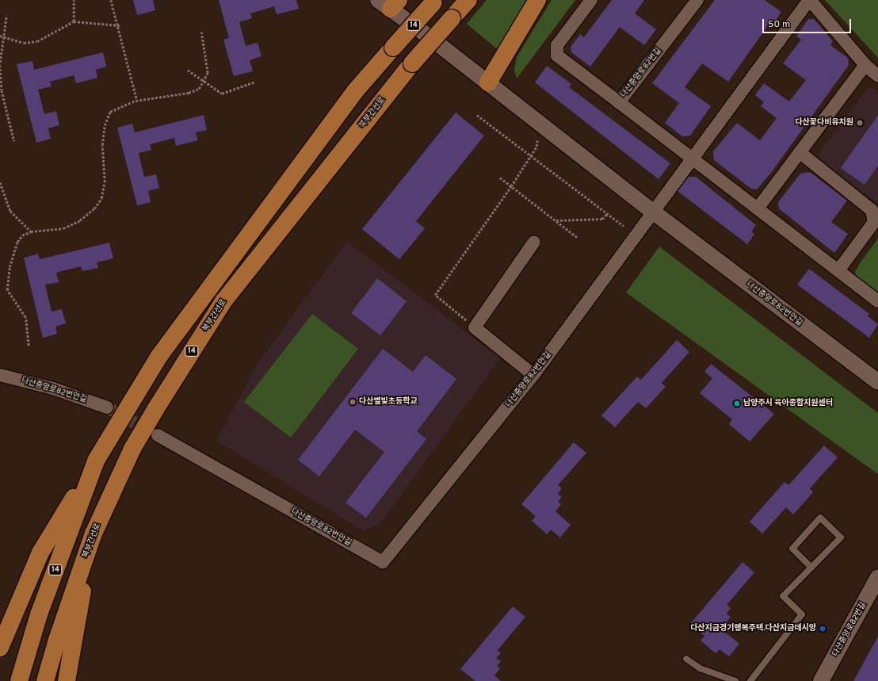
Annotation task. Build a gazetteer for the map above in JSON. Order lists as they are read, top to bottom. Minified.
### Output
{"streets":{"highway":["14","북부간선로"],"street":["다산중앙로82번길","다산중앙로82번안길"]},"places":["다산꽃다비유치원","다산별빛초등학교","남양주시 육아종합지원센터","다산지금경기행복주택.다산지금데시앙"],"scale_bar":"50 m"}
